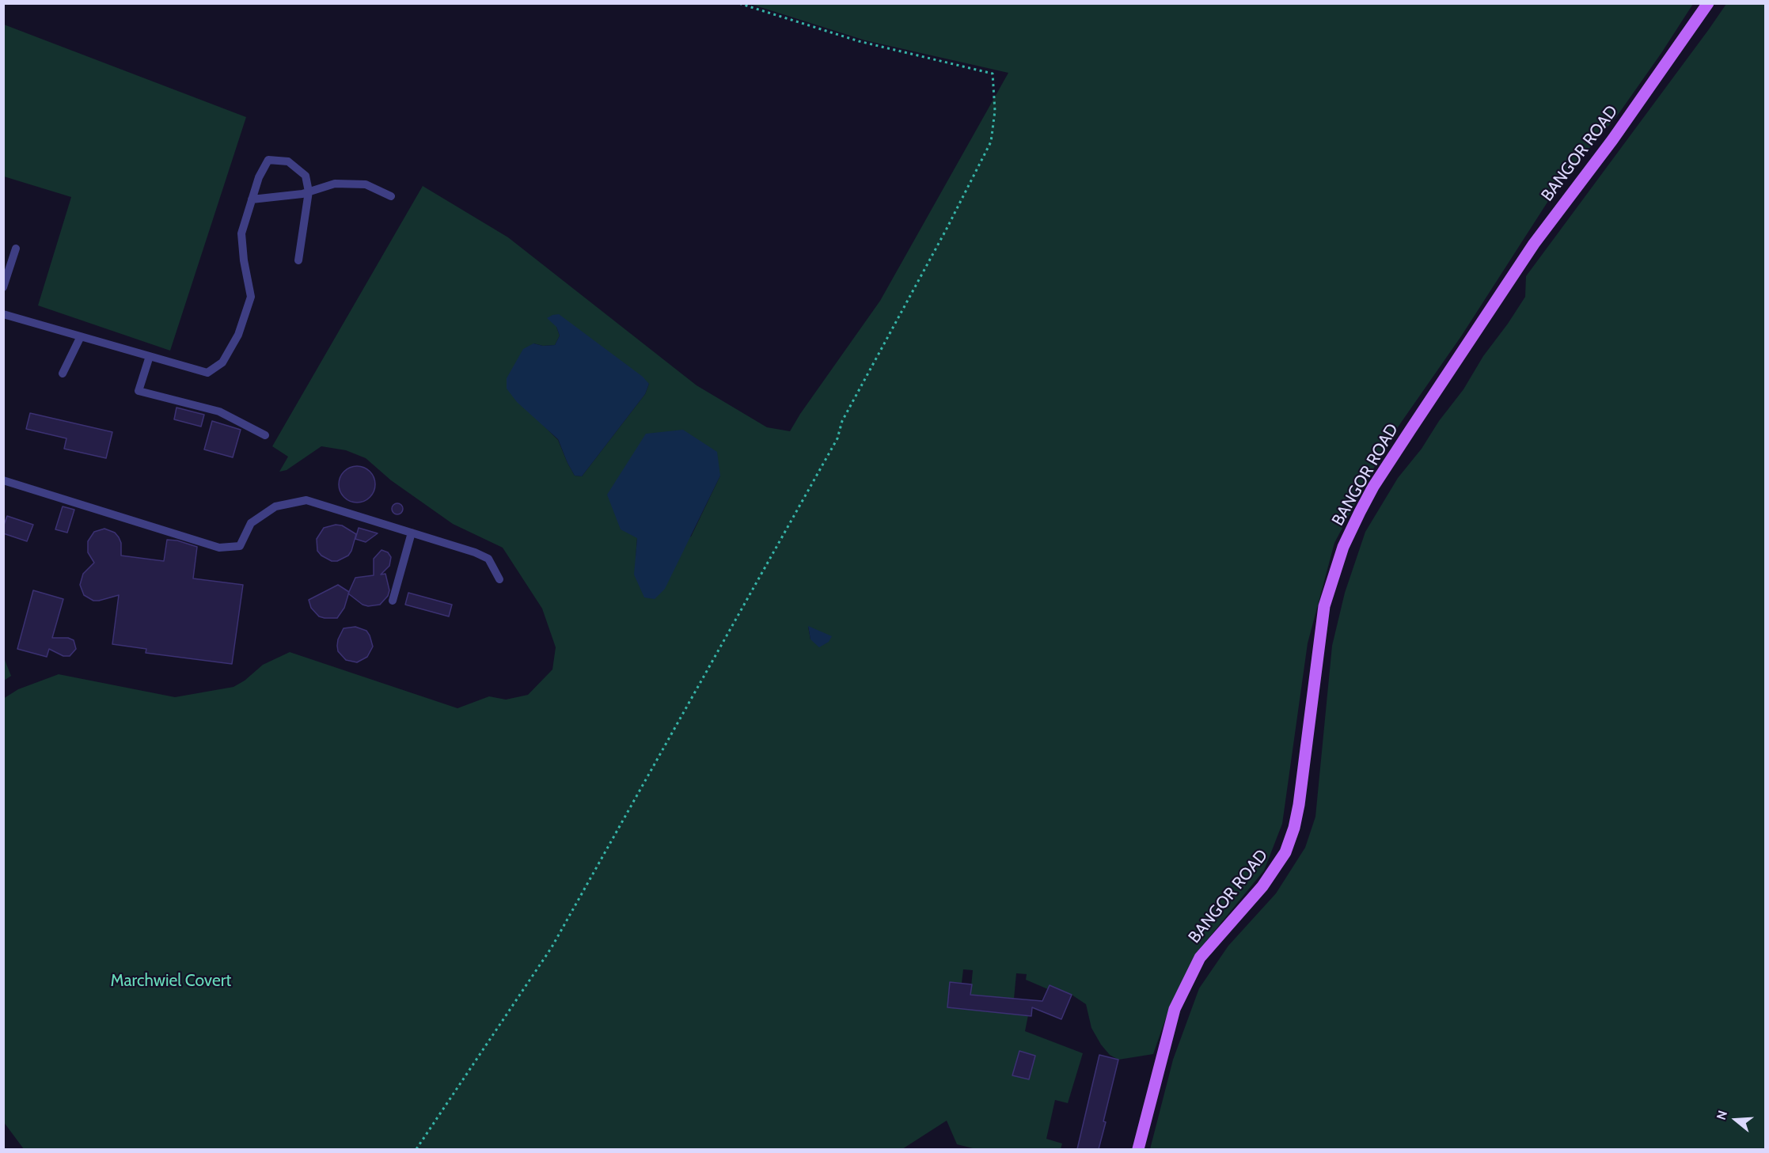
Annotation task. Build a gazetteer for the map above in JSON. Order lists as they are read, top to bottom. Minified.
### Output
{"streets":{"main road":["BANGOR ROAD"]},"parks":["Marchwiel Covert"],"north":"left"}
